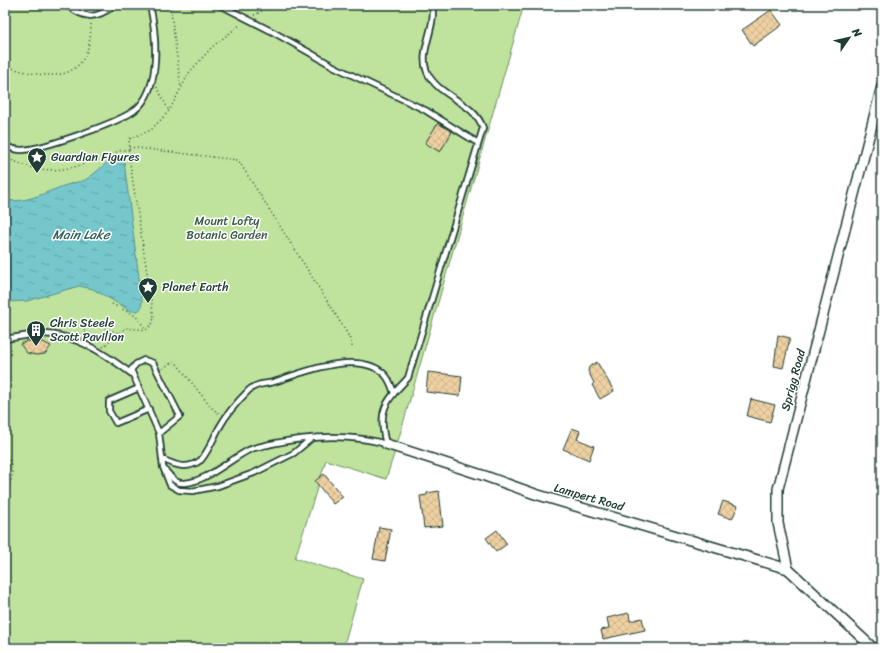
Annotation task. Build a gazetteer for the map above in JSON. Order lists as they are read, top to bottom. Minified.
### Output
{"streets":{"street":["Sprigg Road","Lampert Road"]},"crossings":[["Sprigg Road","Lampert Road"]],"water":["Main Lake"],"parks":["Mount Lofty Botanic Garden"],"places":{"place":["Guardian Figures","Planet Earth"],"building":["Chris Steele Scott Pavilion"]},"north":"top right"}
